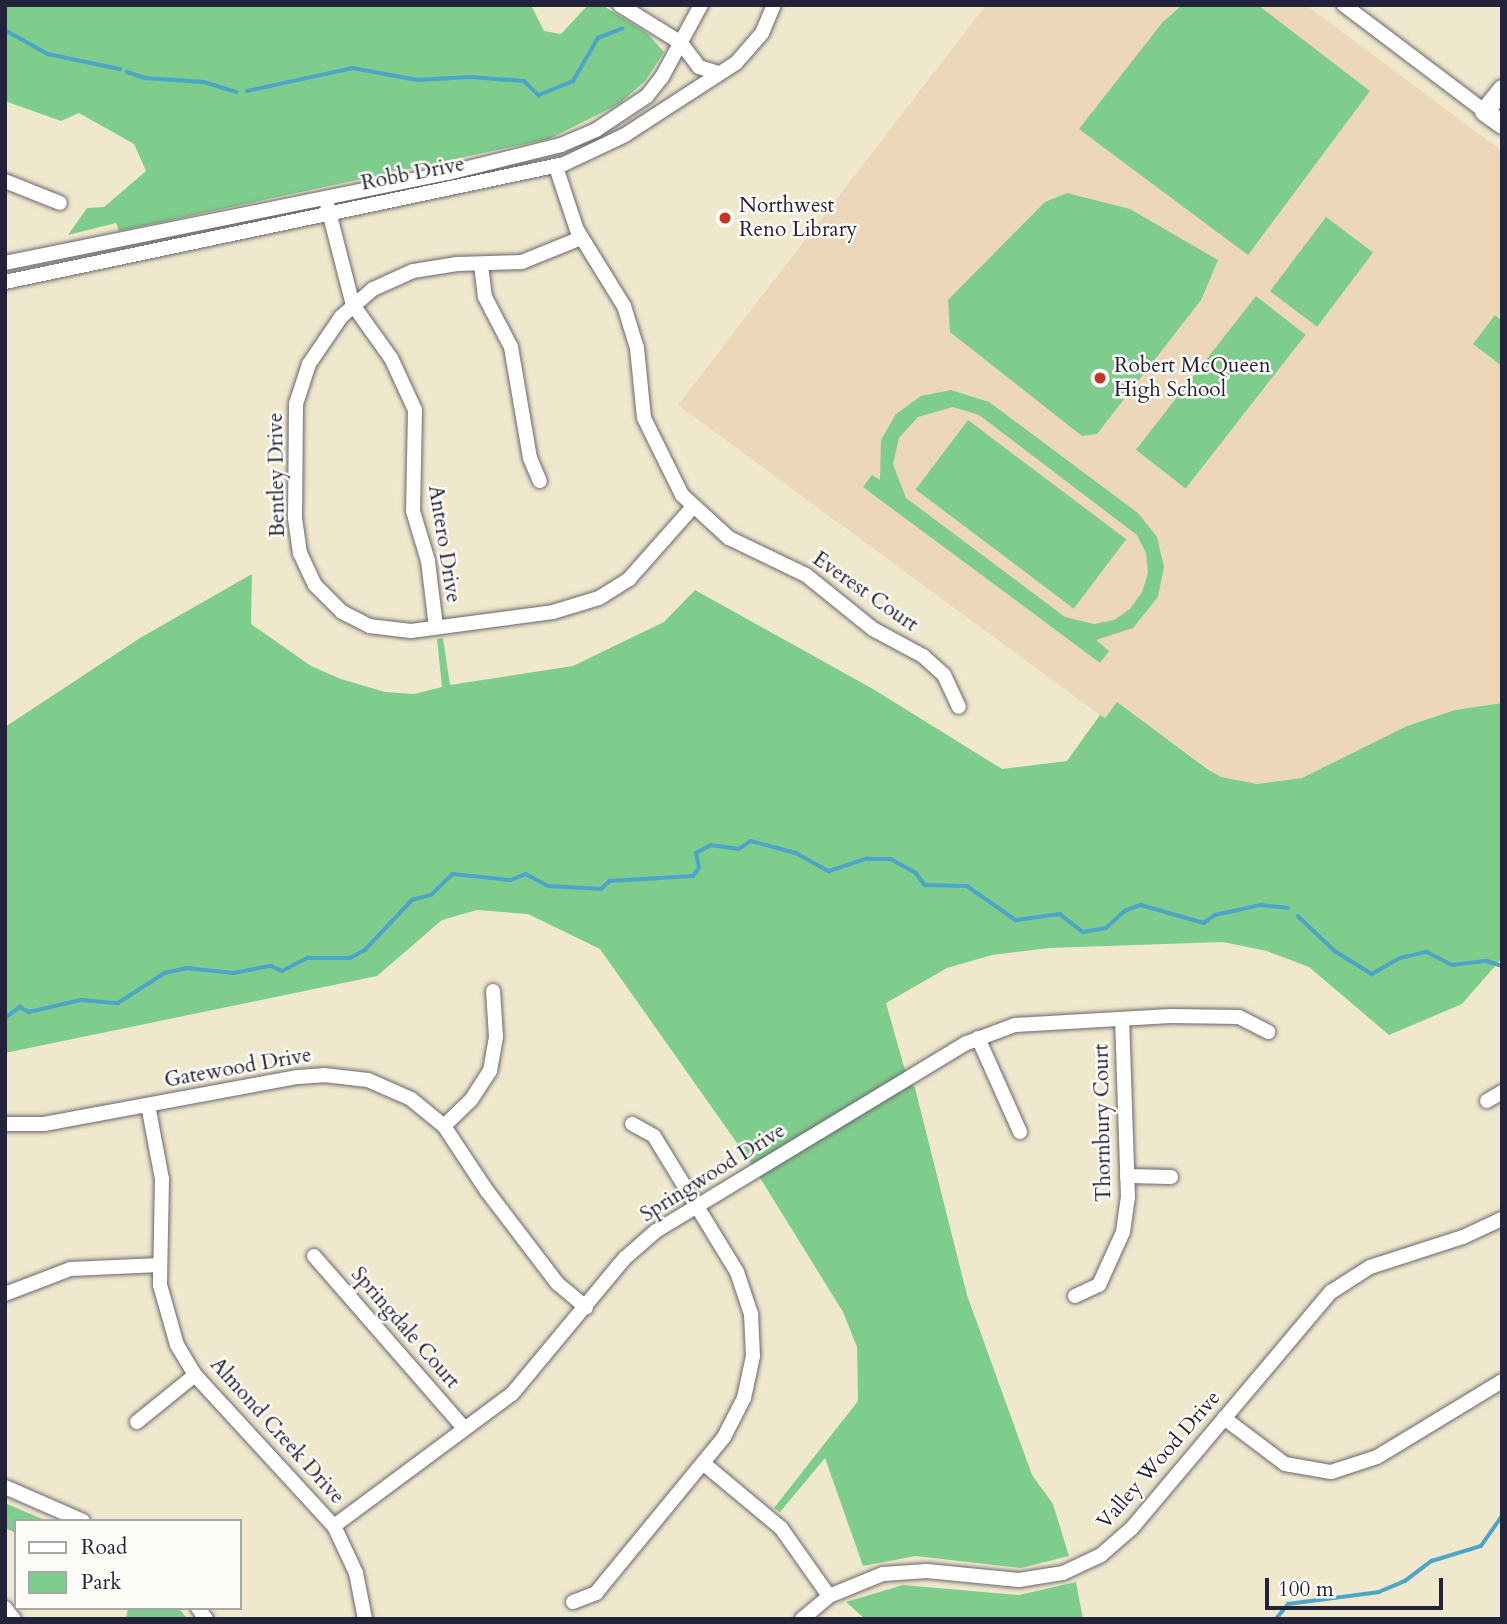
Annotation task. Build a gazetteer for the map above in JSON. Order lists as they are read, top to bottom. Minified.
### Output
{"streets":{"street":["Robb Drive","Bentley Drive","Antero Drive","Everest Court","Gatewood Drive","Thornbury Court","Springwood Drive","Springdale Court","Almond Creek Drive","Valley Wood Drive"]},"crossings":[["Robb Drive","Antero Drive"],["Robb Drive","Everest Court"],["Bentley Drive","Antero Drive"],["Bentley Drive","Everest Court"],["Gatewood Drive","Springwood Drive"],["Gatewood Drive","Almond Creek Drive"],["Thornbury Court","Springwood Drive"],["Springwood Drive","Springdale Court"],["Springwood Drive","Almond Creek Drive"]],"places":["Northwest Reno Library","Robert McQueen High School"],"legend":["Road","Park"],"scale_bar":"100 m"}
